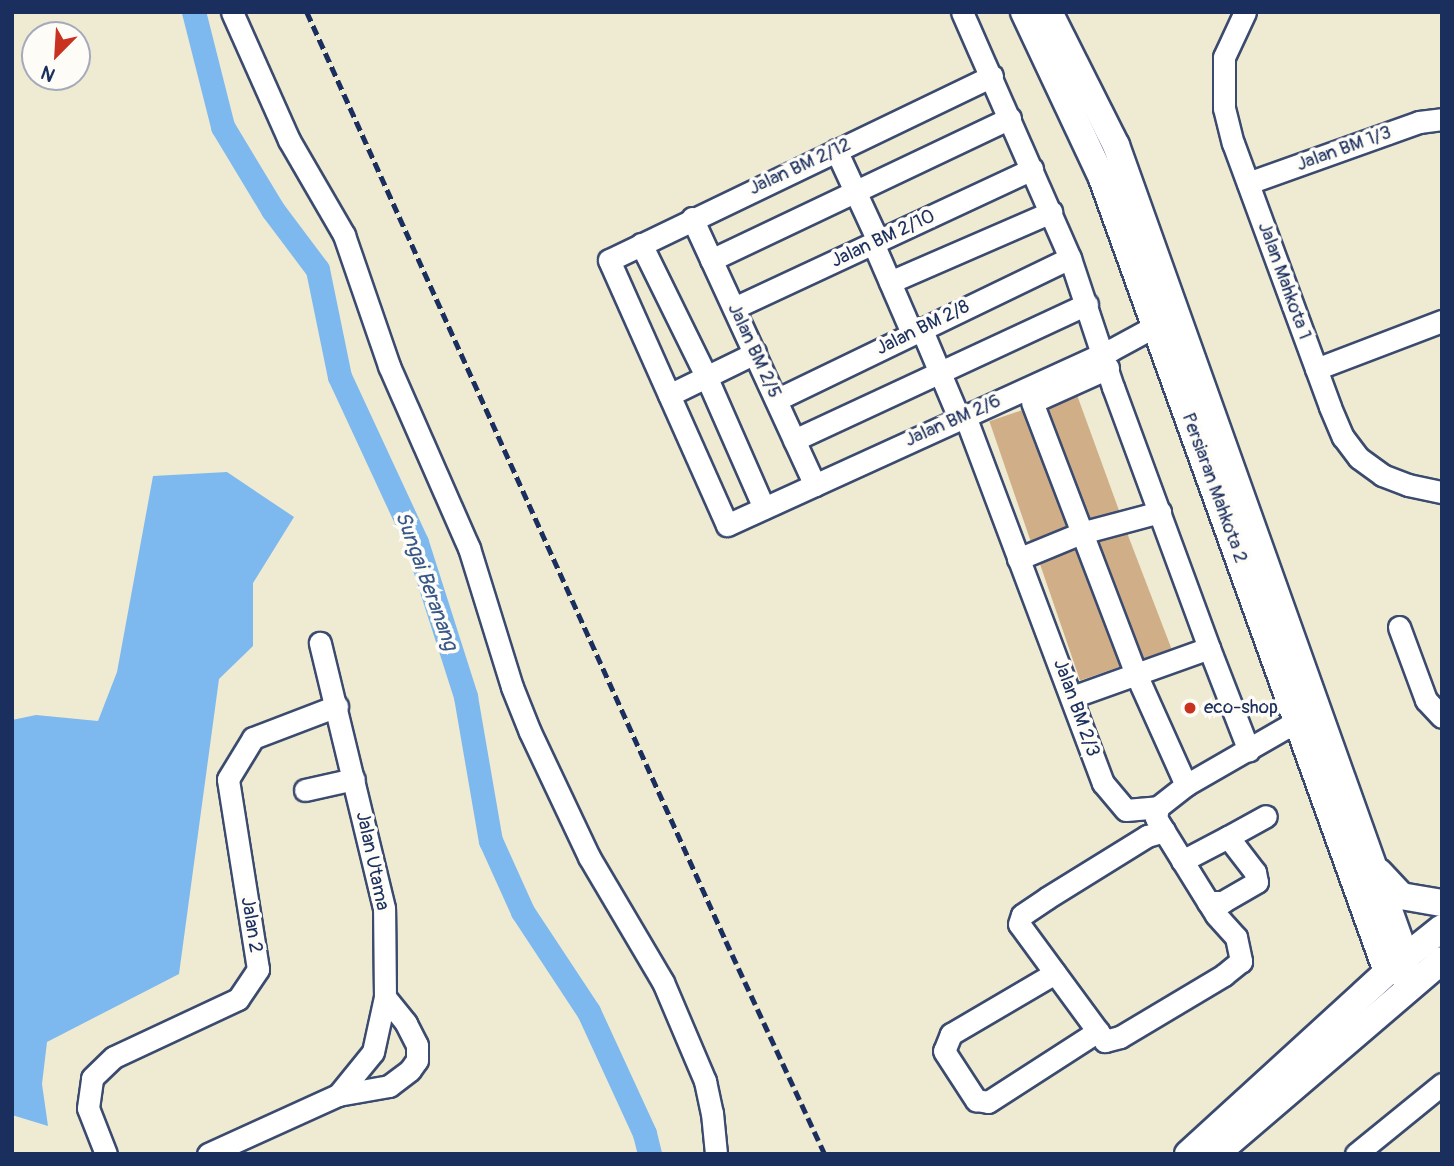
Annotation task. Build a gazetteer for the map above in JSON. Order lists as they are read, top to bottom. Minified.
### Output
{"streets":{"main road":["Persiaran Mahkota 2"],"street":["Jalan BM 1/3","Jalan BM 2/12","Jalan BM 2/10","Jalan Mahkota 1","Jalan BM 2/8","Jalan BM 2/5","Jalan BM 2/6","Jalan BM 2/3","Jalan Utama","Jalan 2"]},"crossings":[["Jalan BM 1/3","Jalan Mahkota 1"],["Jalan BM 2/12","Jalan BM 2/5"],["Jalan BM 2/12","Jalan BM 2/6"],["Jalan BM 2/12","Jalan BM 2/3"],["Jalan BM 2/10","Jalan BM 2/5"],["Jalan BM 2/10","Jalan BM 2/3"],["Jalan BM 2/8","Jalan BM 2/5"],["Jalan BM 2/8","Jalan BM 2/3"],["Jalan BM 2/5","Jalan BM 2/6"],["Jalan BM 2/6","Persiaran Mahkota 2"],["Jalan BM 2/6","Jalan BM 2/3"],["Jalan Utama","Jalan 2"]],"water":["Sungai Beranang"],"places":["eco-shop"],"north":"bottom left"}
